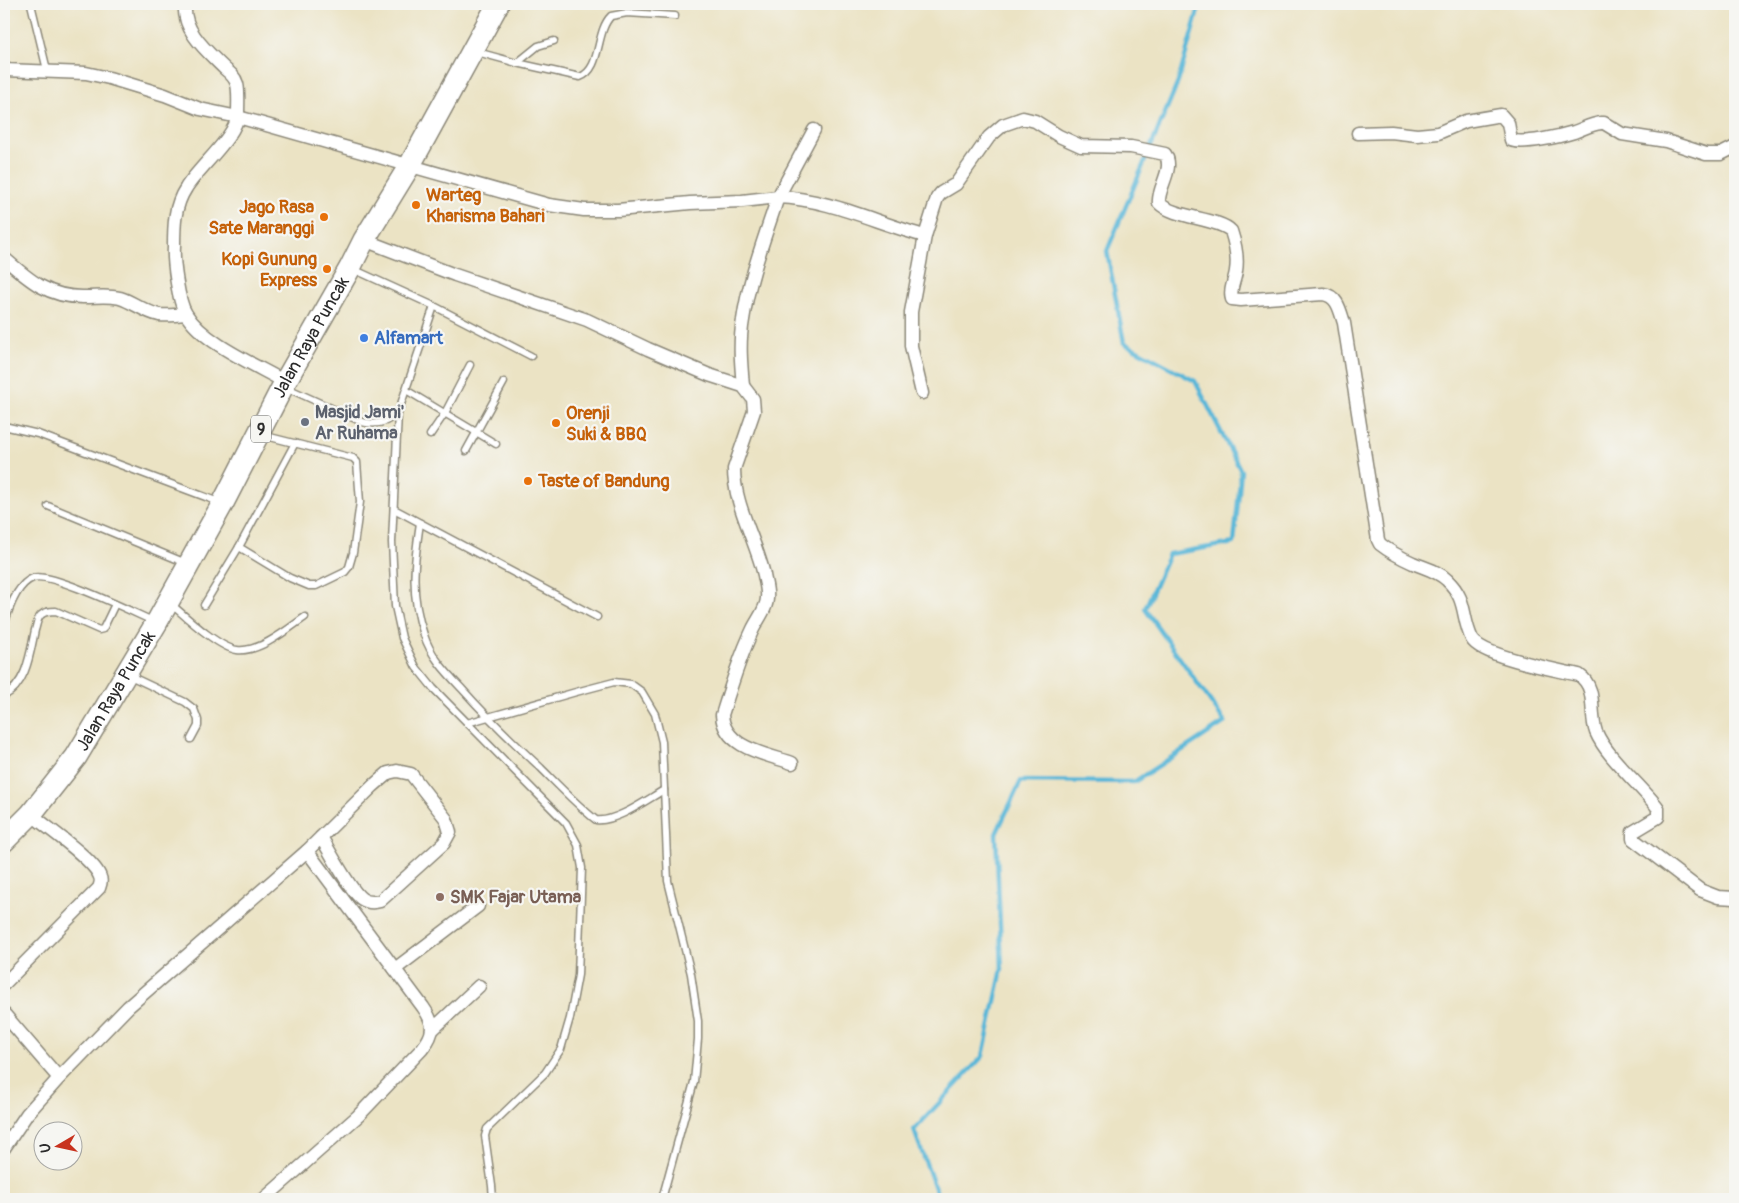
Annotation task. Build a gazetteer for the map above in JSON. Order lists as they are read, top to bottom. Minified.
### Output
{"streets":{"highway":["Jalan Raya Puncak","9"]},"places":["Warteg Kharisma Bahari","Jago Rasa Sate Maranggi","Kopi Gunung Express","Alfamart","Masjid Jami' Ar Ruhama","Orenji Suki & BBQ","Taste of Bandung","SMK Fajar Utama"],"north":"left"}
